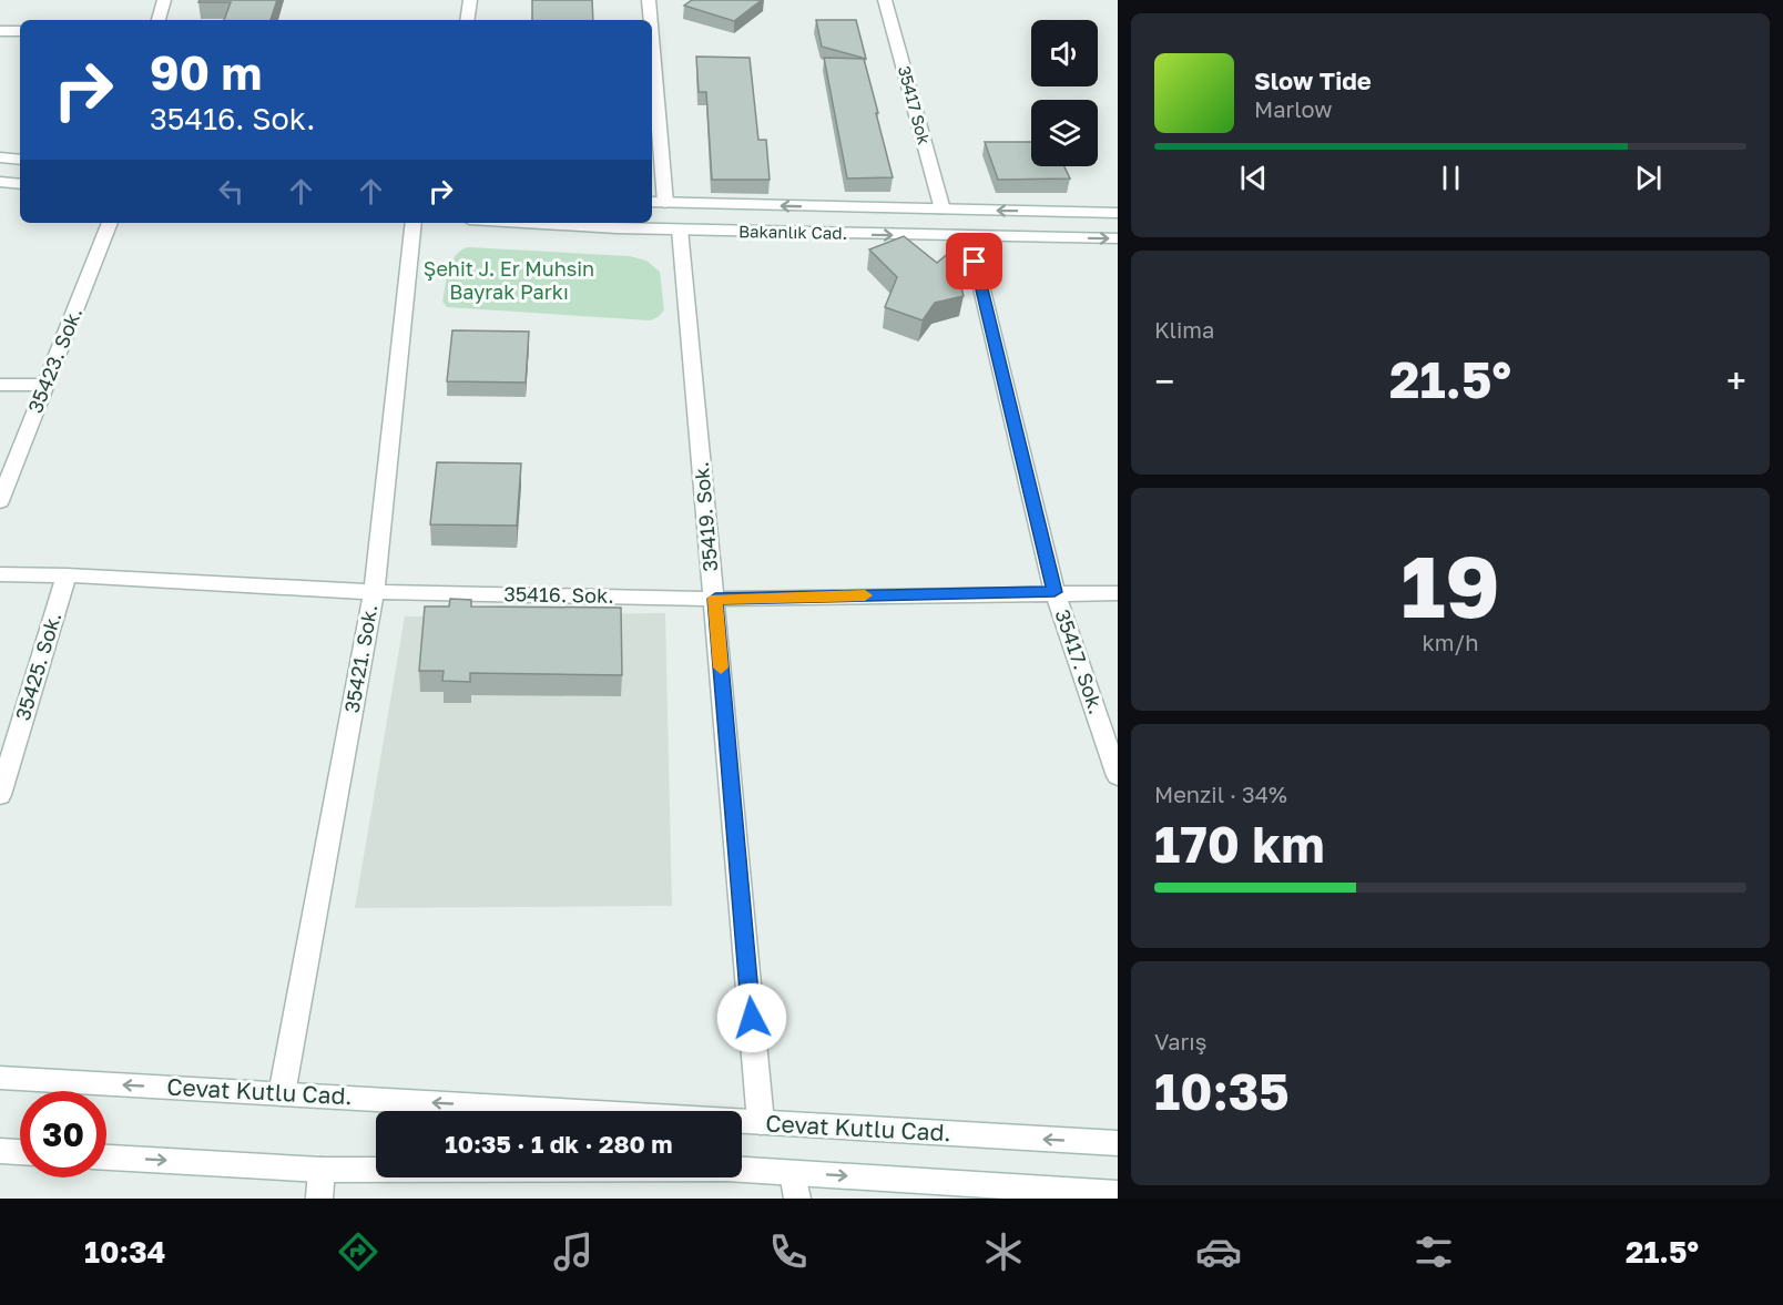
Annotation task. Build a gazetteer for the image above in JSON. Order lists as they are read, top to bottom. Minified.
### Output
{"streets":{"street":["35417 Sok","Bakanlık Cad.","35423. Sok.","35419. Sok.","35416. Sok.","35421. Sok.","35417. Sok.","35425. Sok.","Cevat Kutlu Cad."]},"crossings":[["35417 Sok","Bakanlık Cad."],["Bakanlık Cad.","35419. Sok."],["Bakanlık Cad.","35417. Sok."],["35419. Sok.","35416. Sok."],["35419. Sok.","Cevat Kutlu Cad."],["35416. Sok.","35421. Sok."],["35416. Sok.","35417. Sok."],["35416. Sok.","35425. Sok."],["35421. Sok.","Cevat Kutlu Cad."]],"parks":["Şehit J. Er Muhsin Bayrak Parkı"],"page":{"turn":["90 m","35416. Sok."],"song":["Slow Tide","Marlow"],"tile":["Klima",["19","km/h"],["Menzil · 34%","170 km"],["Varış","10:35"]],"heat":["−","21.5°","+"],"limit":"30","trip":"10:35 · 1 dk · 280 m","tabs":["10:34","21.5°"]}}
